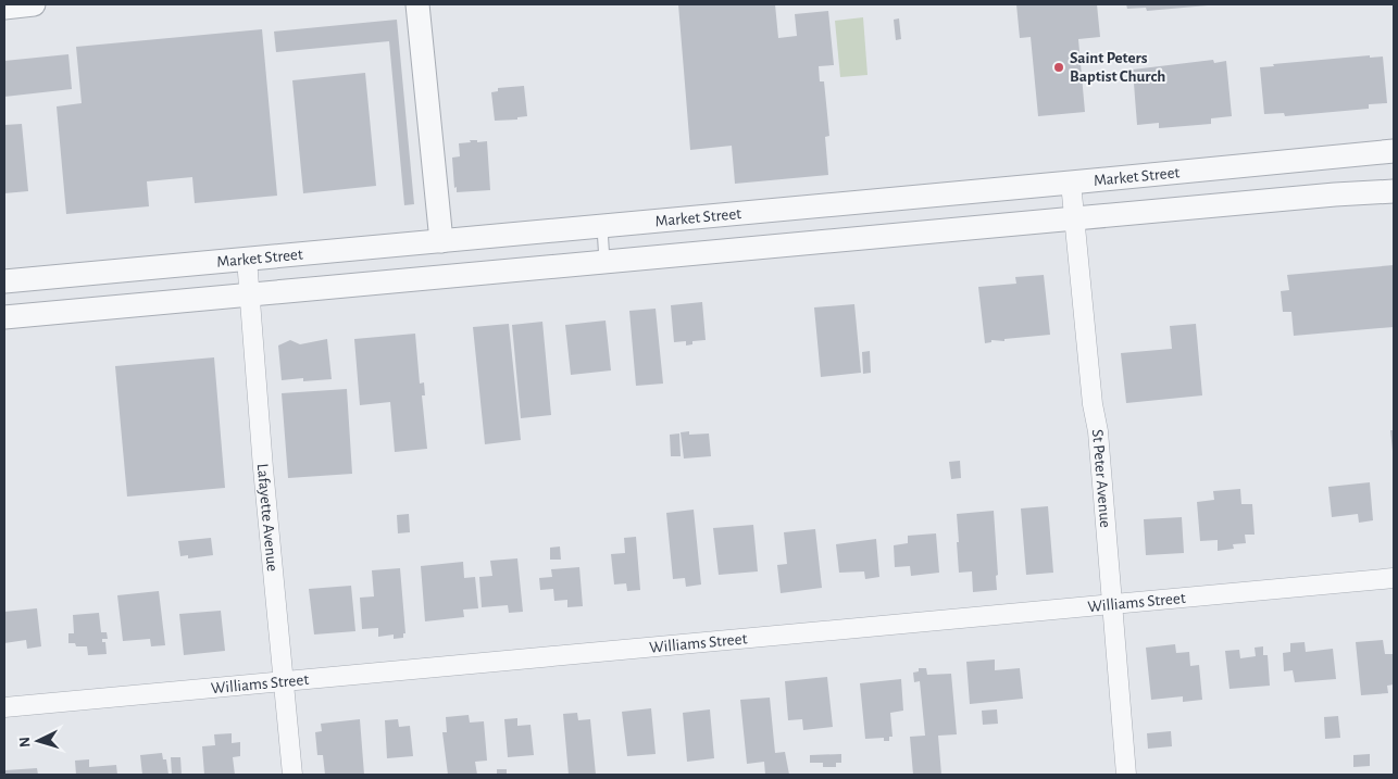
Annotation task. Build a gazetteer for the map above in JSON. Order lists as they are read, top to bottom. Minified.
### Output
{"streets":{"street":["Market Street","St Peter Avenue","Lafayette Avenue","Williams Street"]},"crossings":[["Market Street","St Peter Avenue"],["Market Street","Lafayette Avenue"],["St Peter Avenue","Williams Street"],["Lafayette Avenue","Williams Street"]],"places":["Saint Peters Baptist Church"],"north":"left"}
